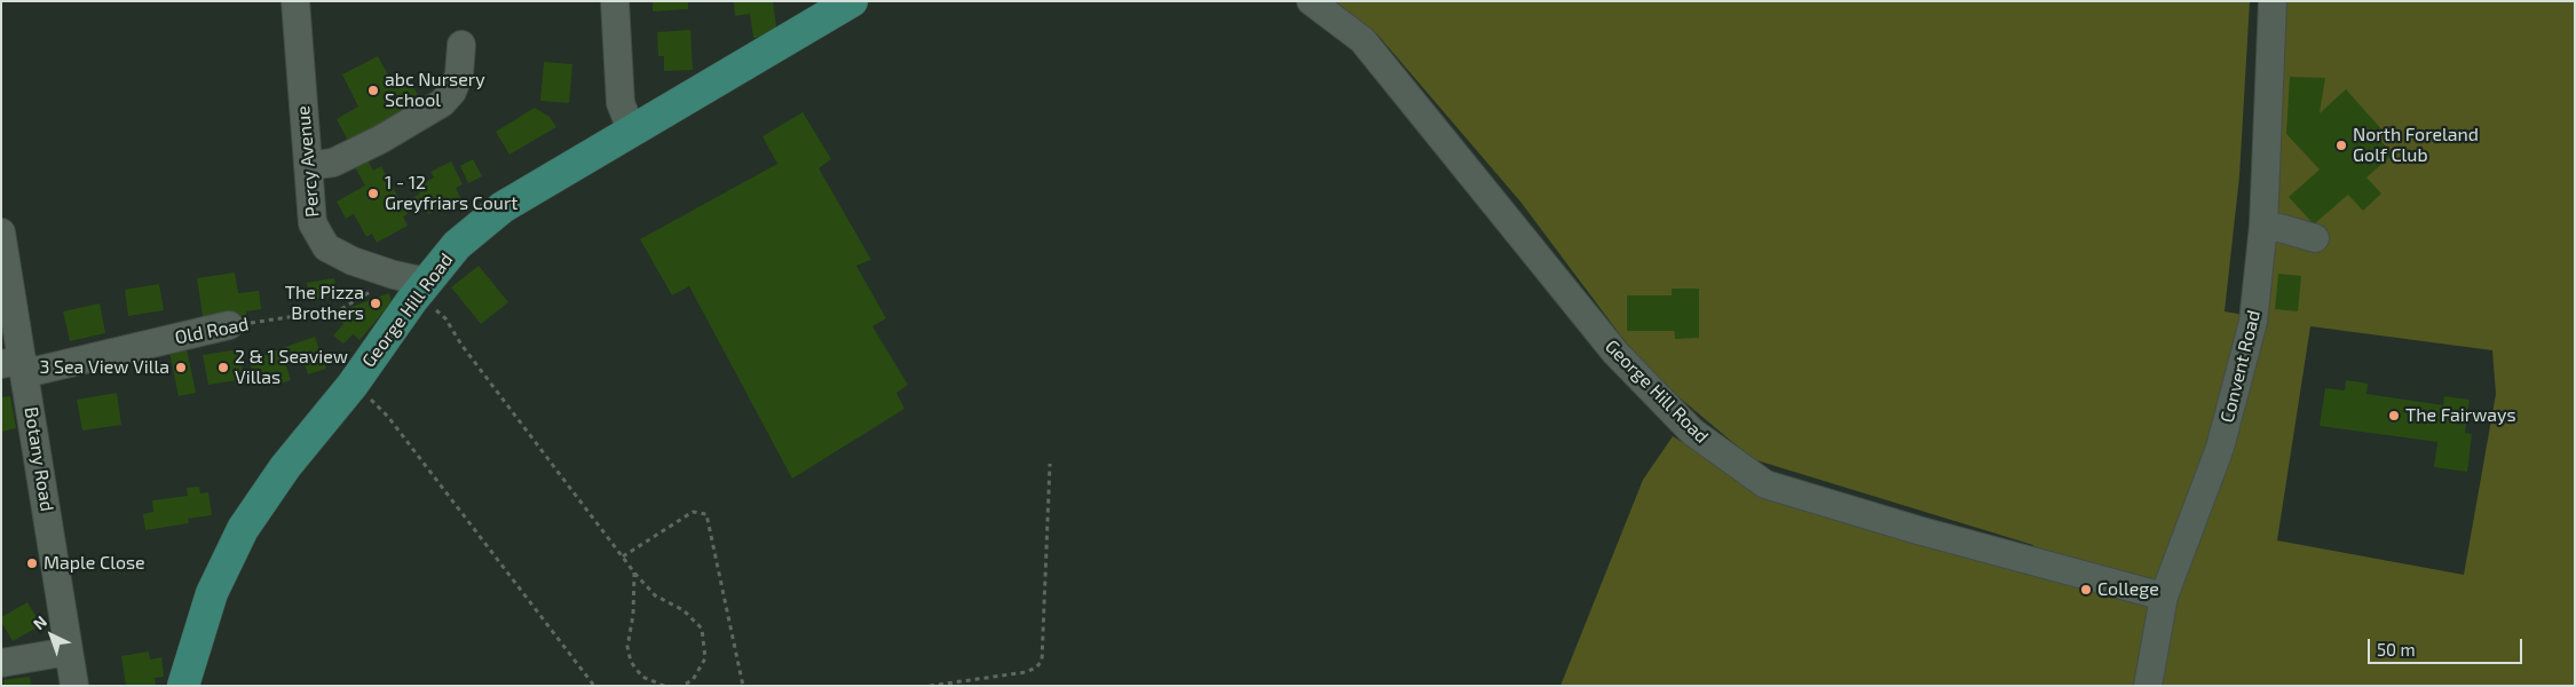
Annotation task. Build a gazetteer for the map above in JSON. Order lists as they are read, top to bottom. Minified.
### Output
{"streets":{"main road":["George Hill Road"],"street":["Percy Avenue","Old Road","Convent Road","Botany Road"]},"crossings":[["Percy Avenue","George Hill Road"],["Percy Avenue","Old Road"],["George Hill Road","Convent Road"],["Old Road","Botany Road"]],"places":["abc Nursery School","North Foreland Golf Club","1 - 12 Greyfriars Court","The Pizza Brothers","3 Sea View Villa","2 & 1 Seaview Villas","The Fairways","Maple Close","College"],"scale_bar":"50 m","north":"top left"}
